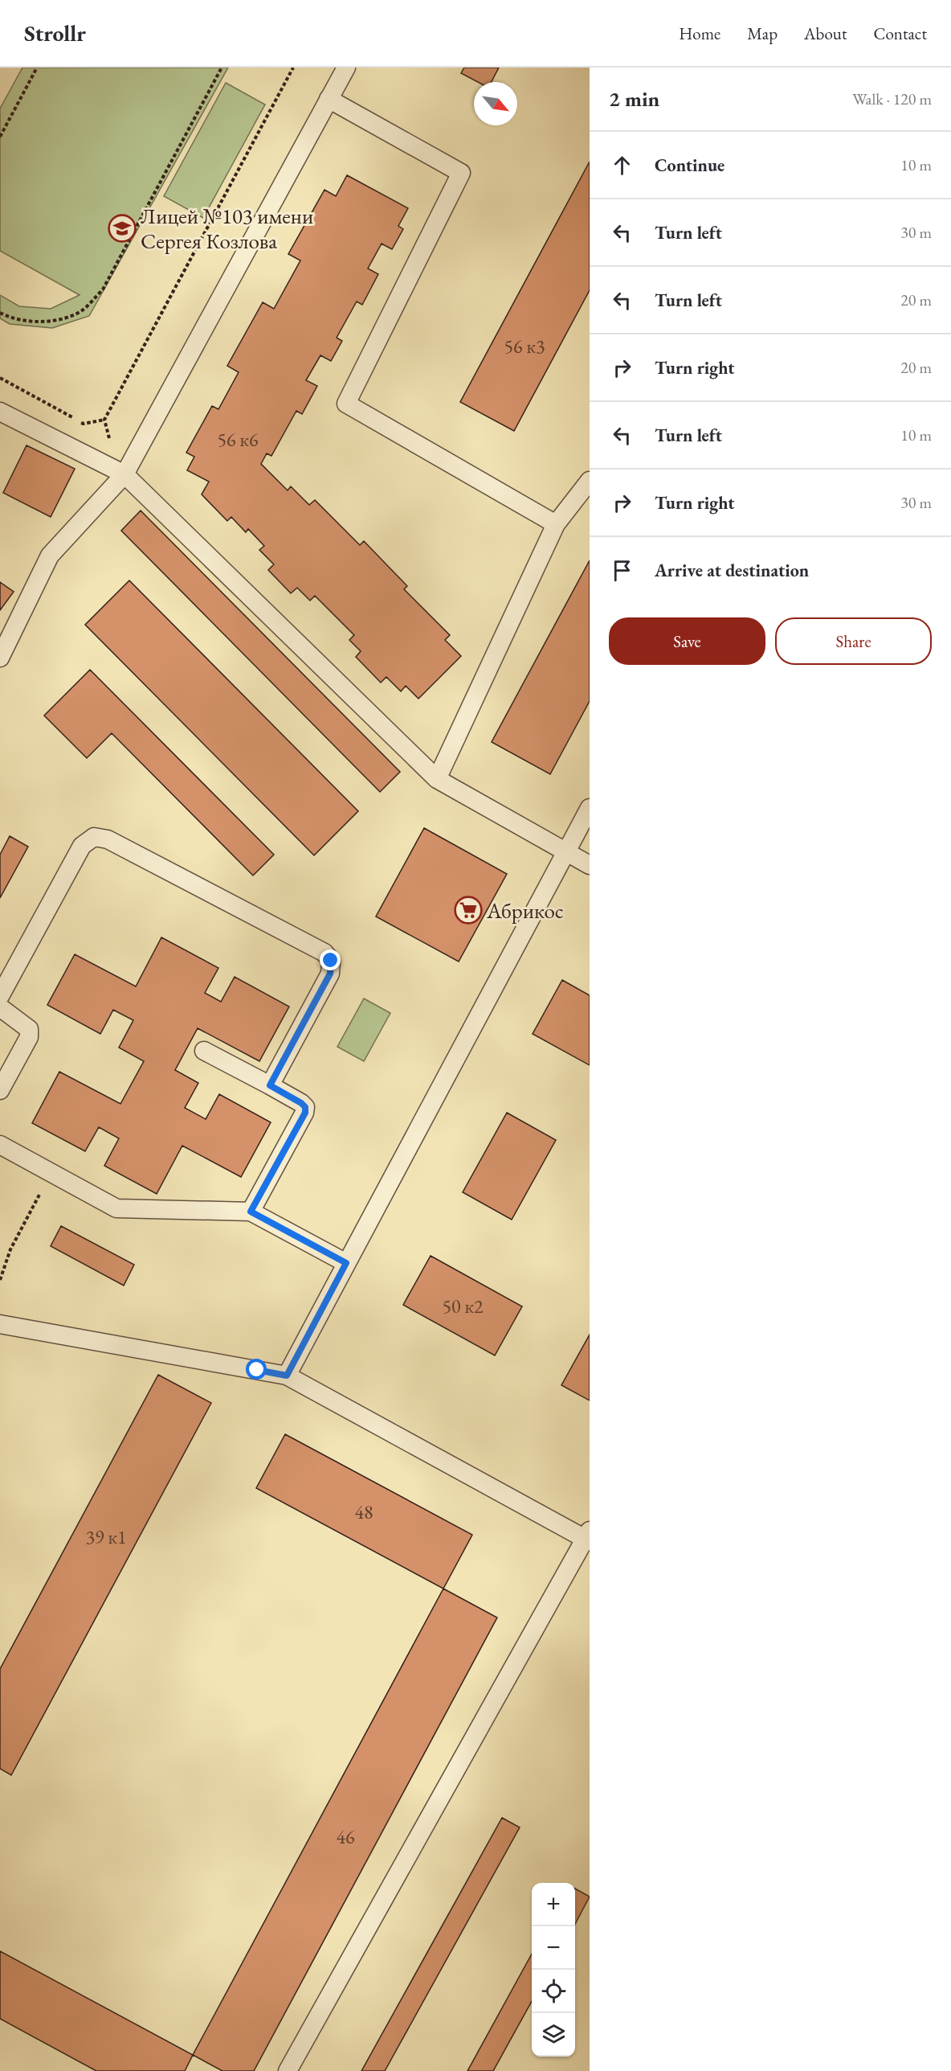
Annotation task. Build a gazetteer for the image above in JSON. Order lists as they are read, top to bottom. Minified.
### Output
{"places":{"school or university":["Лицей №103 имени Сергея Козлова"],"supermarket":["Абрикос"]},"house_numbers":["56 к3","56 к6","50 к2","48","39 к1","46"],"north":"bottom right","page":{"header":"Strollr","nav":["Home","Map","About","Contact"],"heading":["2 min","Walk · 120 m"],"list":[["Continue","10 m"],["Turn left","30 m"],["Turn left","20 m"],["Turn right","20 m"],["Turn left","10 m"],["Turn right","30 m"],"Arrive at destination"],"buttons":["Save","Share"],"map_buttons":["+","−"]}}
